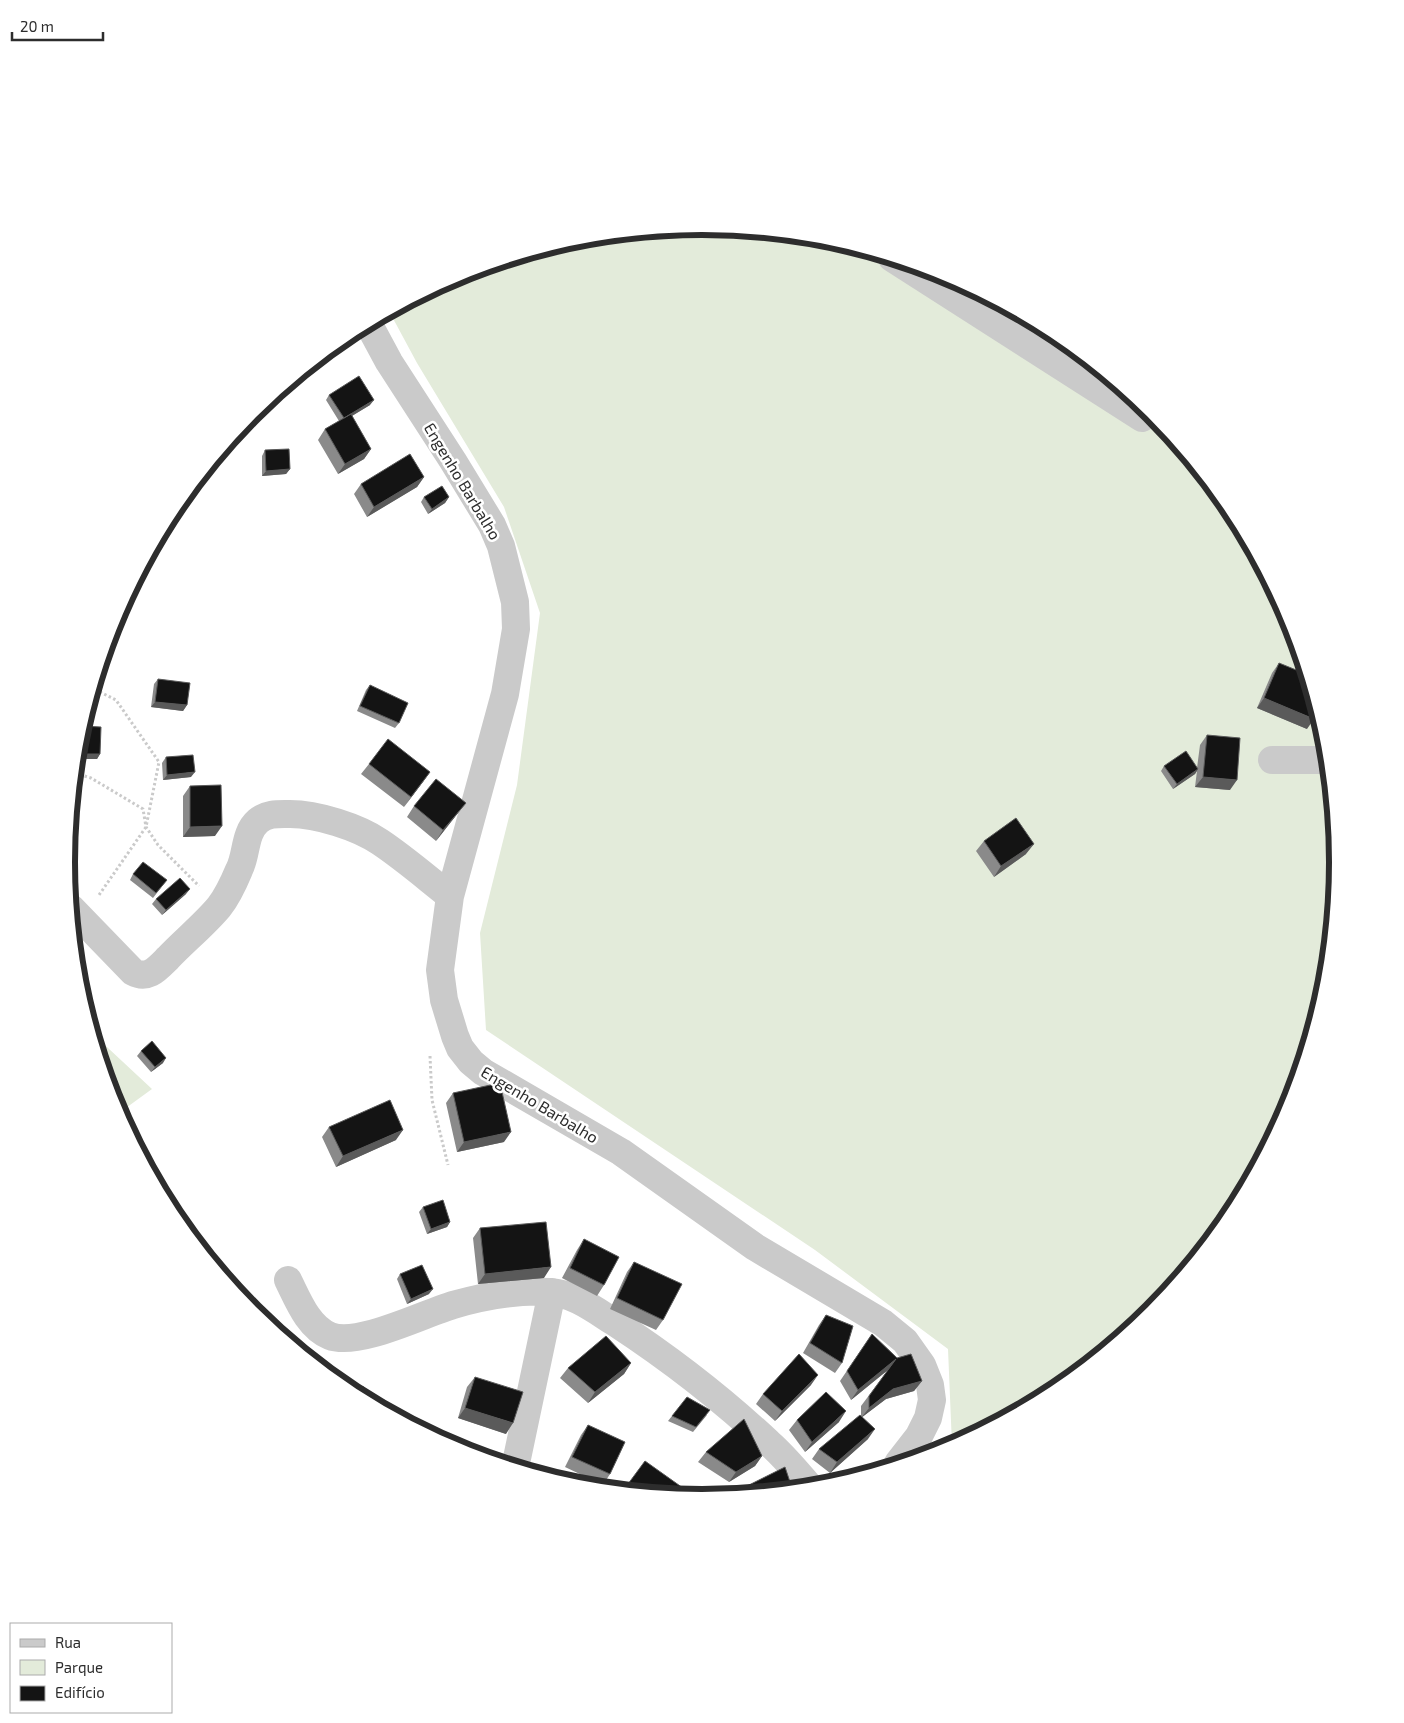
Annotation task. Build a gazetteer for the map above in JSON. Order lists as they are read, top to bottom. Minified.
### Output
{"streets":{"street":["Engenho Barbalho"]},"legend":["Rua","Parque","Edifício"],"scale_bar":"20 m"}
